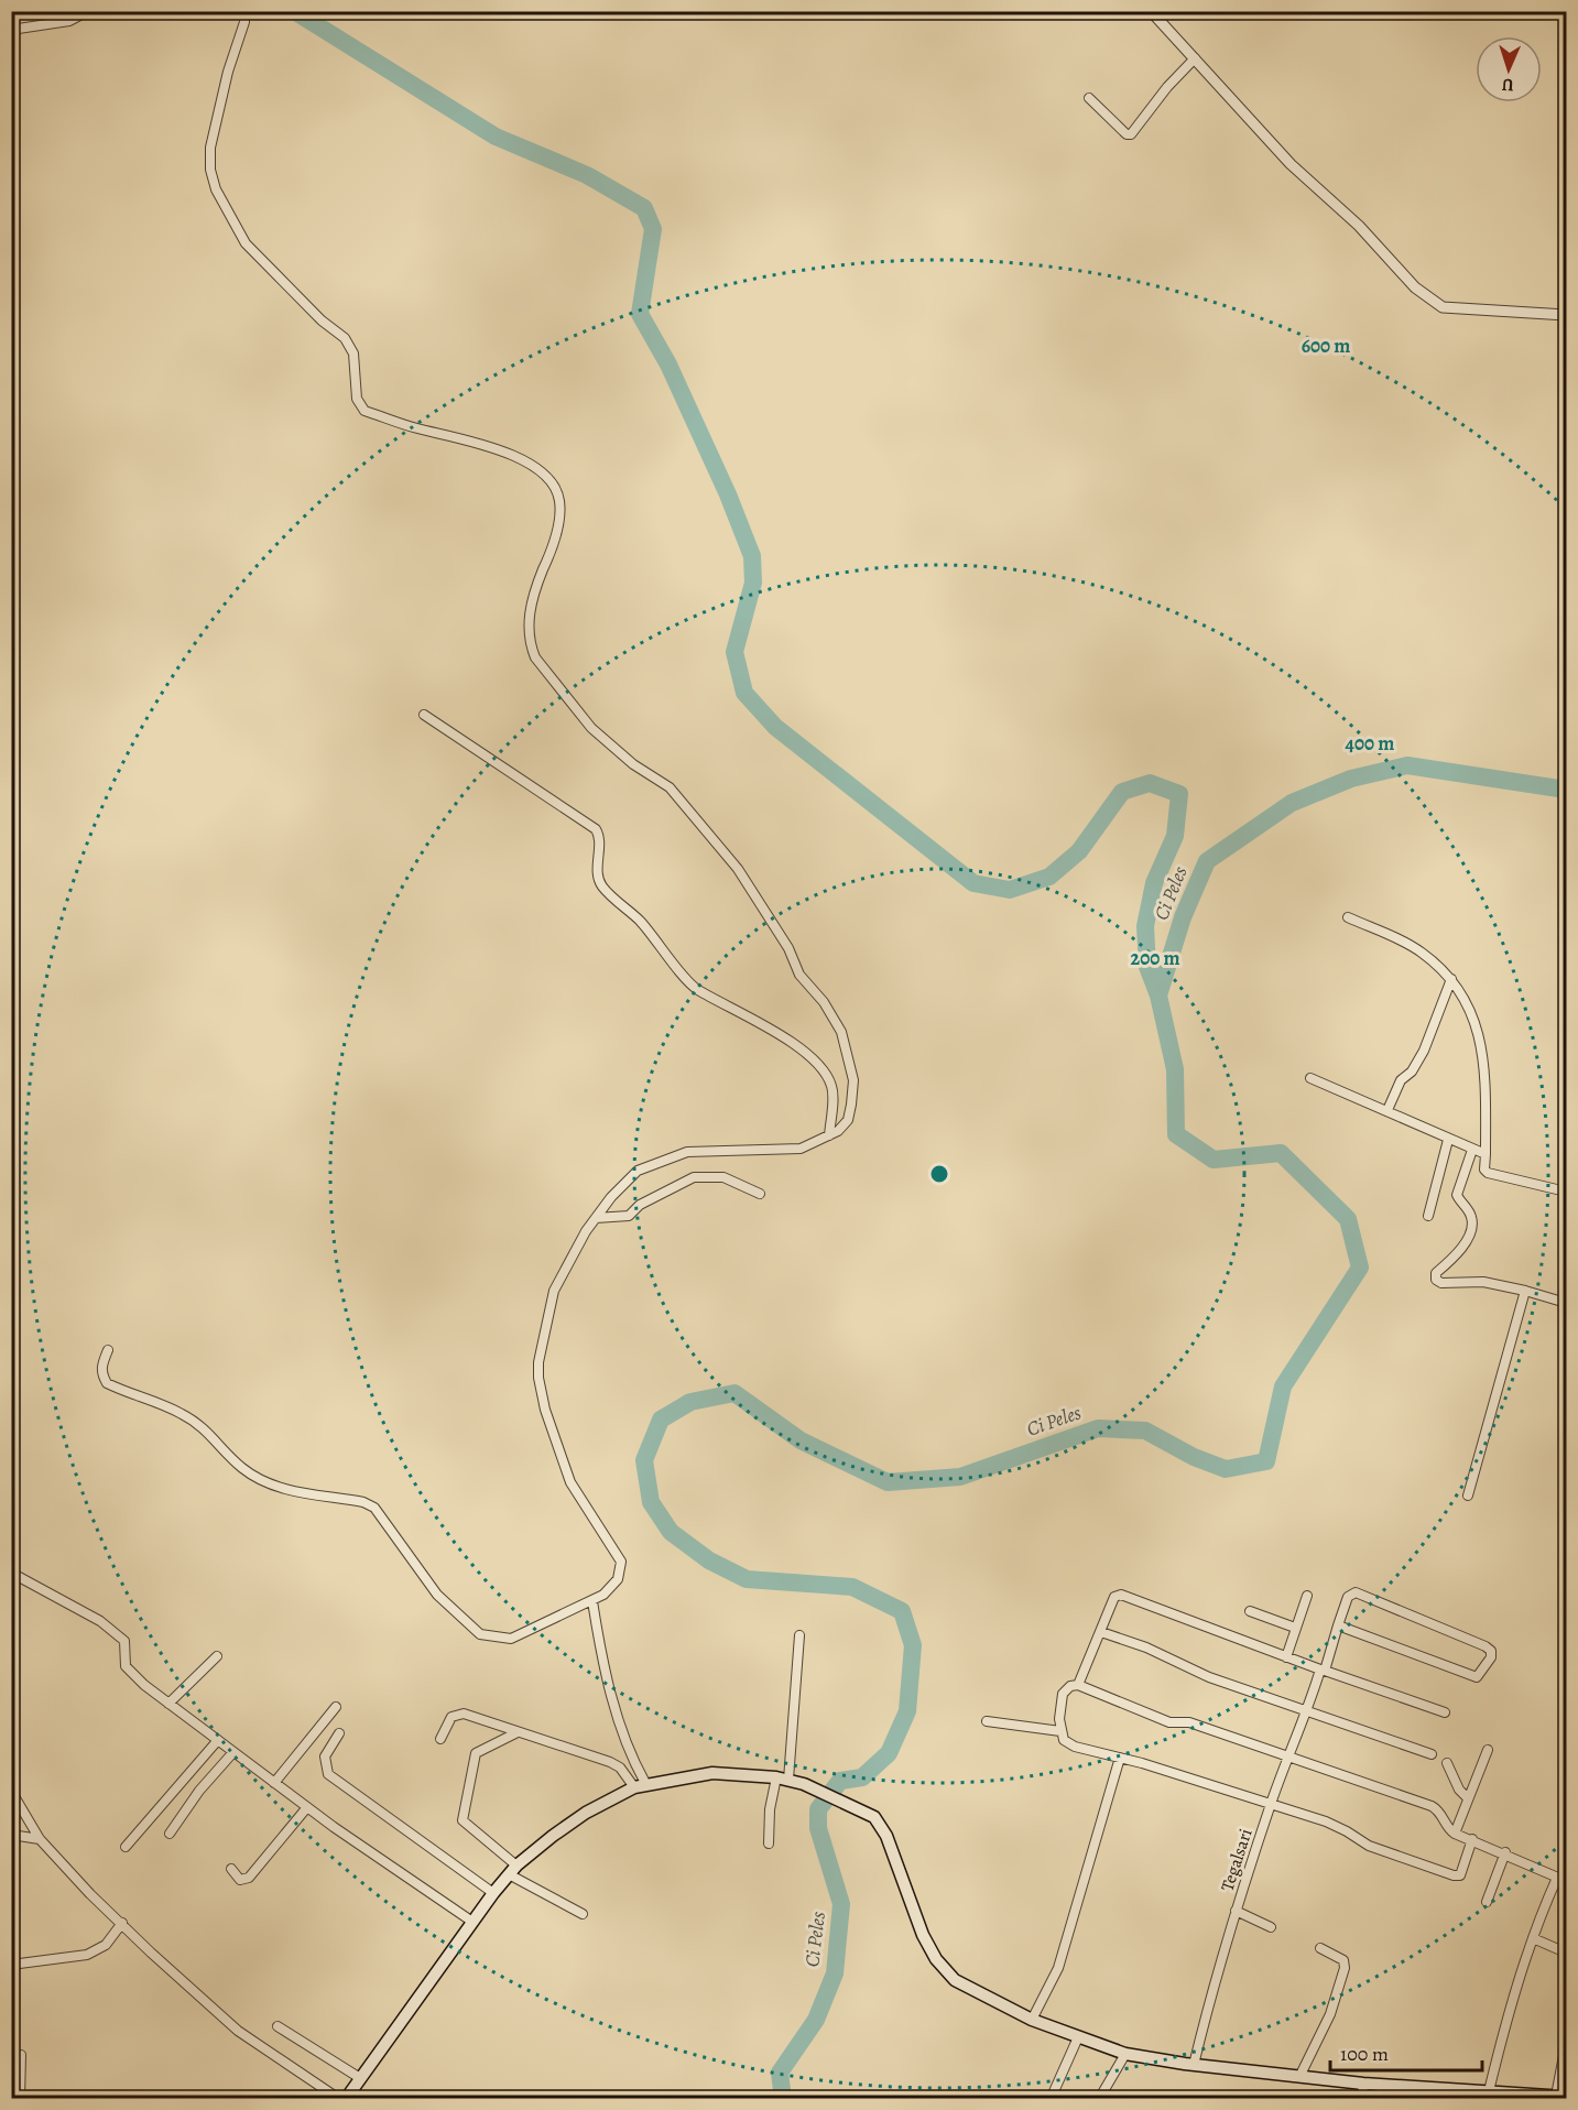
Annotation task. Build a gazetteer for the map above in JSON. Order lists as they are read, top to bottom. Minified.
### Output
{"streets":{"street":["Tegalsari"]},"water":["Ci Peles"],"scale_bar":"100 m","north":"bottom","rings":["600 m","400 m","200 m"]}
